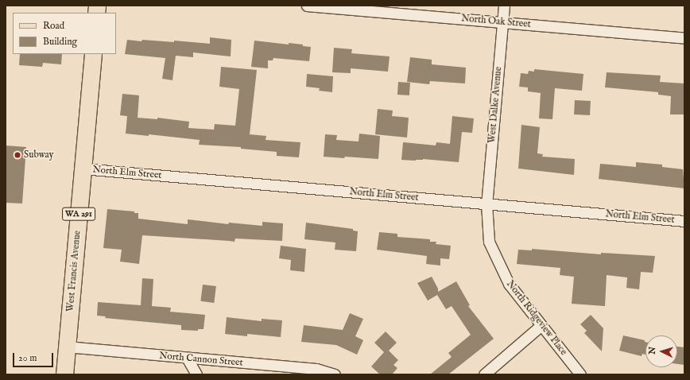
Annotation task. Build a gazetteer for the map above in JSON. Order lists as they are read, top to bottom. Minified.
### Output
{"streets":{"main road":["WA 291","West Francis Avenue"],"street":["North Oak Street","West Dalke Avenue","North Elm Street","North Ridgeview Place","North Cannon Street"]},"crossings":[["North Oak Street","West Dalke Avenue"],["West Dalke Avenue","North Elm Street"],["West Dalke Avenue","North Ridgeview Place"],["North Elm Street","West Francis Avenue"],["North Elm Street","North Ridgeview Place"],["West Francis Avenue","North Cannon Street"]],"places":["Subway"],"legend":["Road","Building"],"scale_bar":"20 m","north":"left"}
